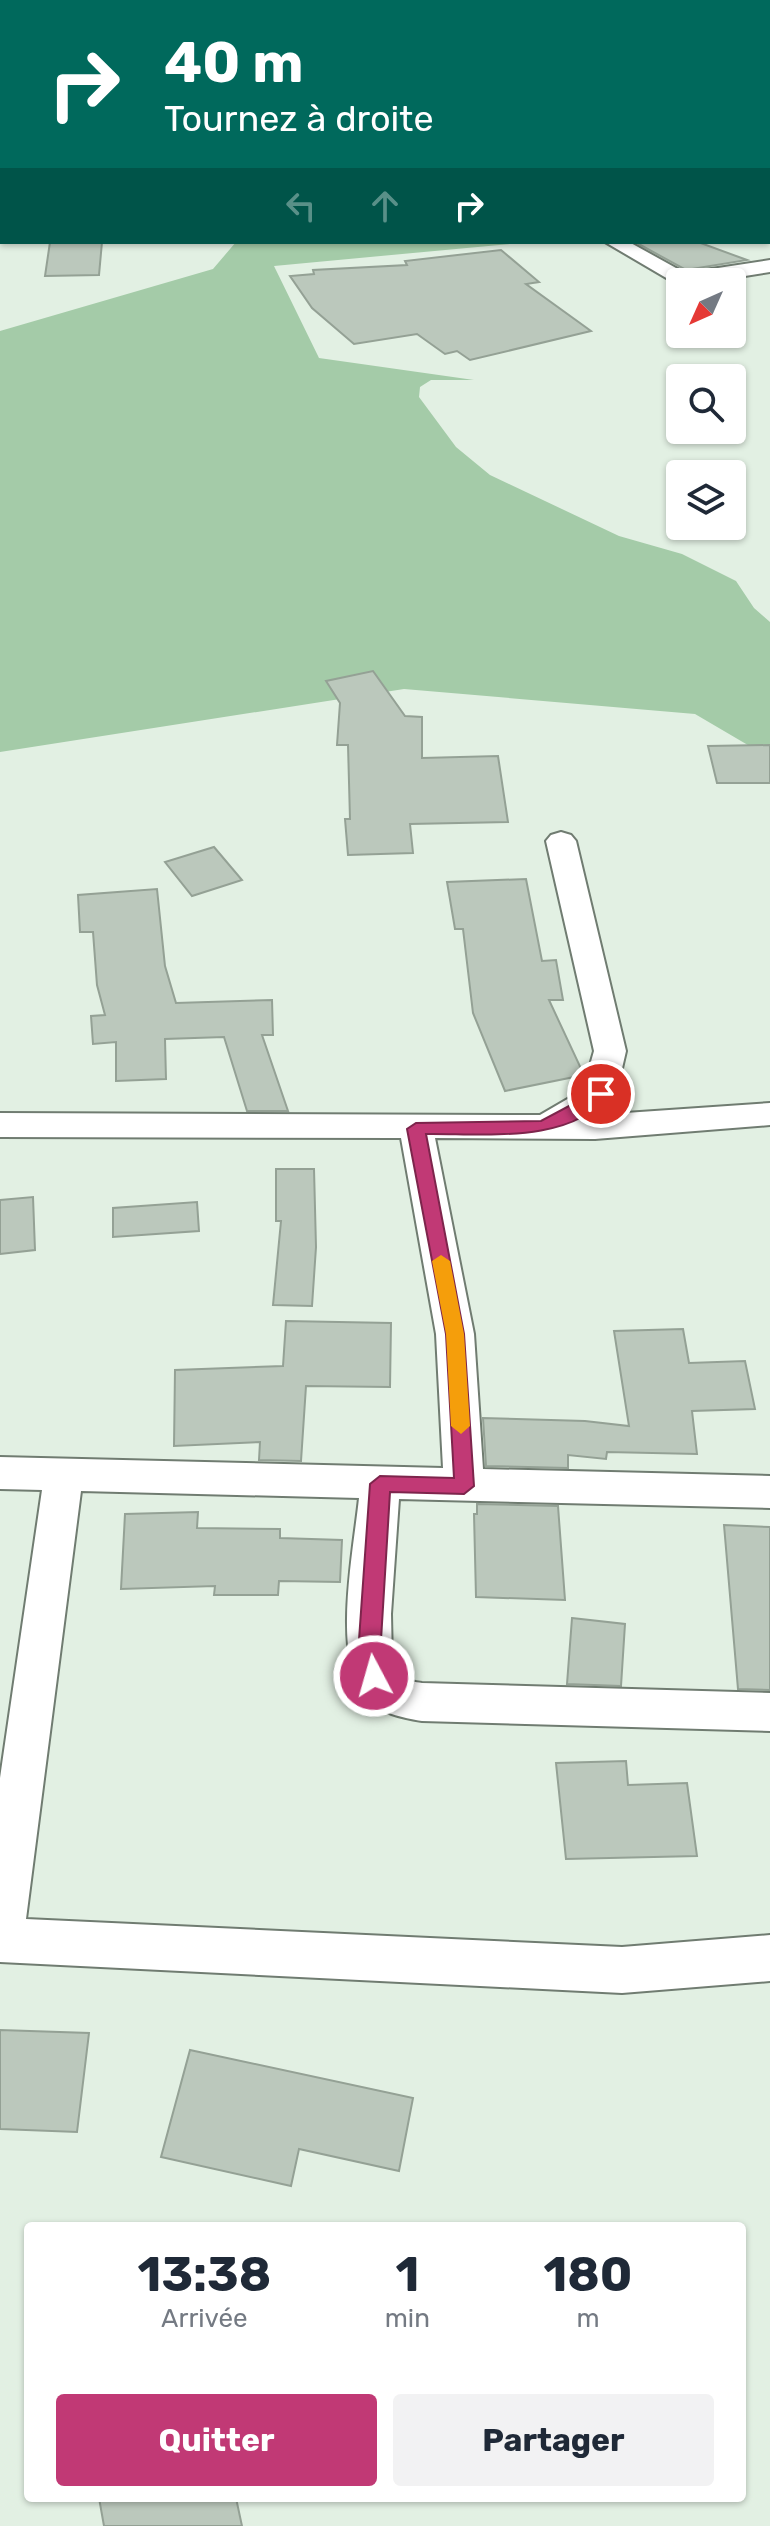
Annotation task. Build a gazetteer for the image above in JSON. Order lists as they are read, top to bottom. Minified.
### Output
{"north":"bottom left","page":{"turn":["40 m","Tournez à droite"],"eta":["13:38","Arrivée","1","min","180","m"],"buttons":["Quitter","Partager"]}}
